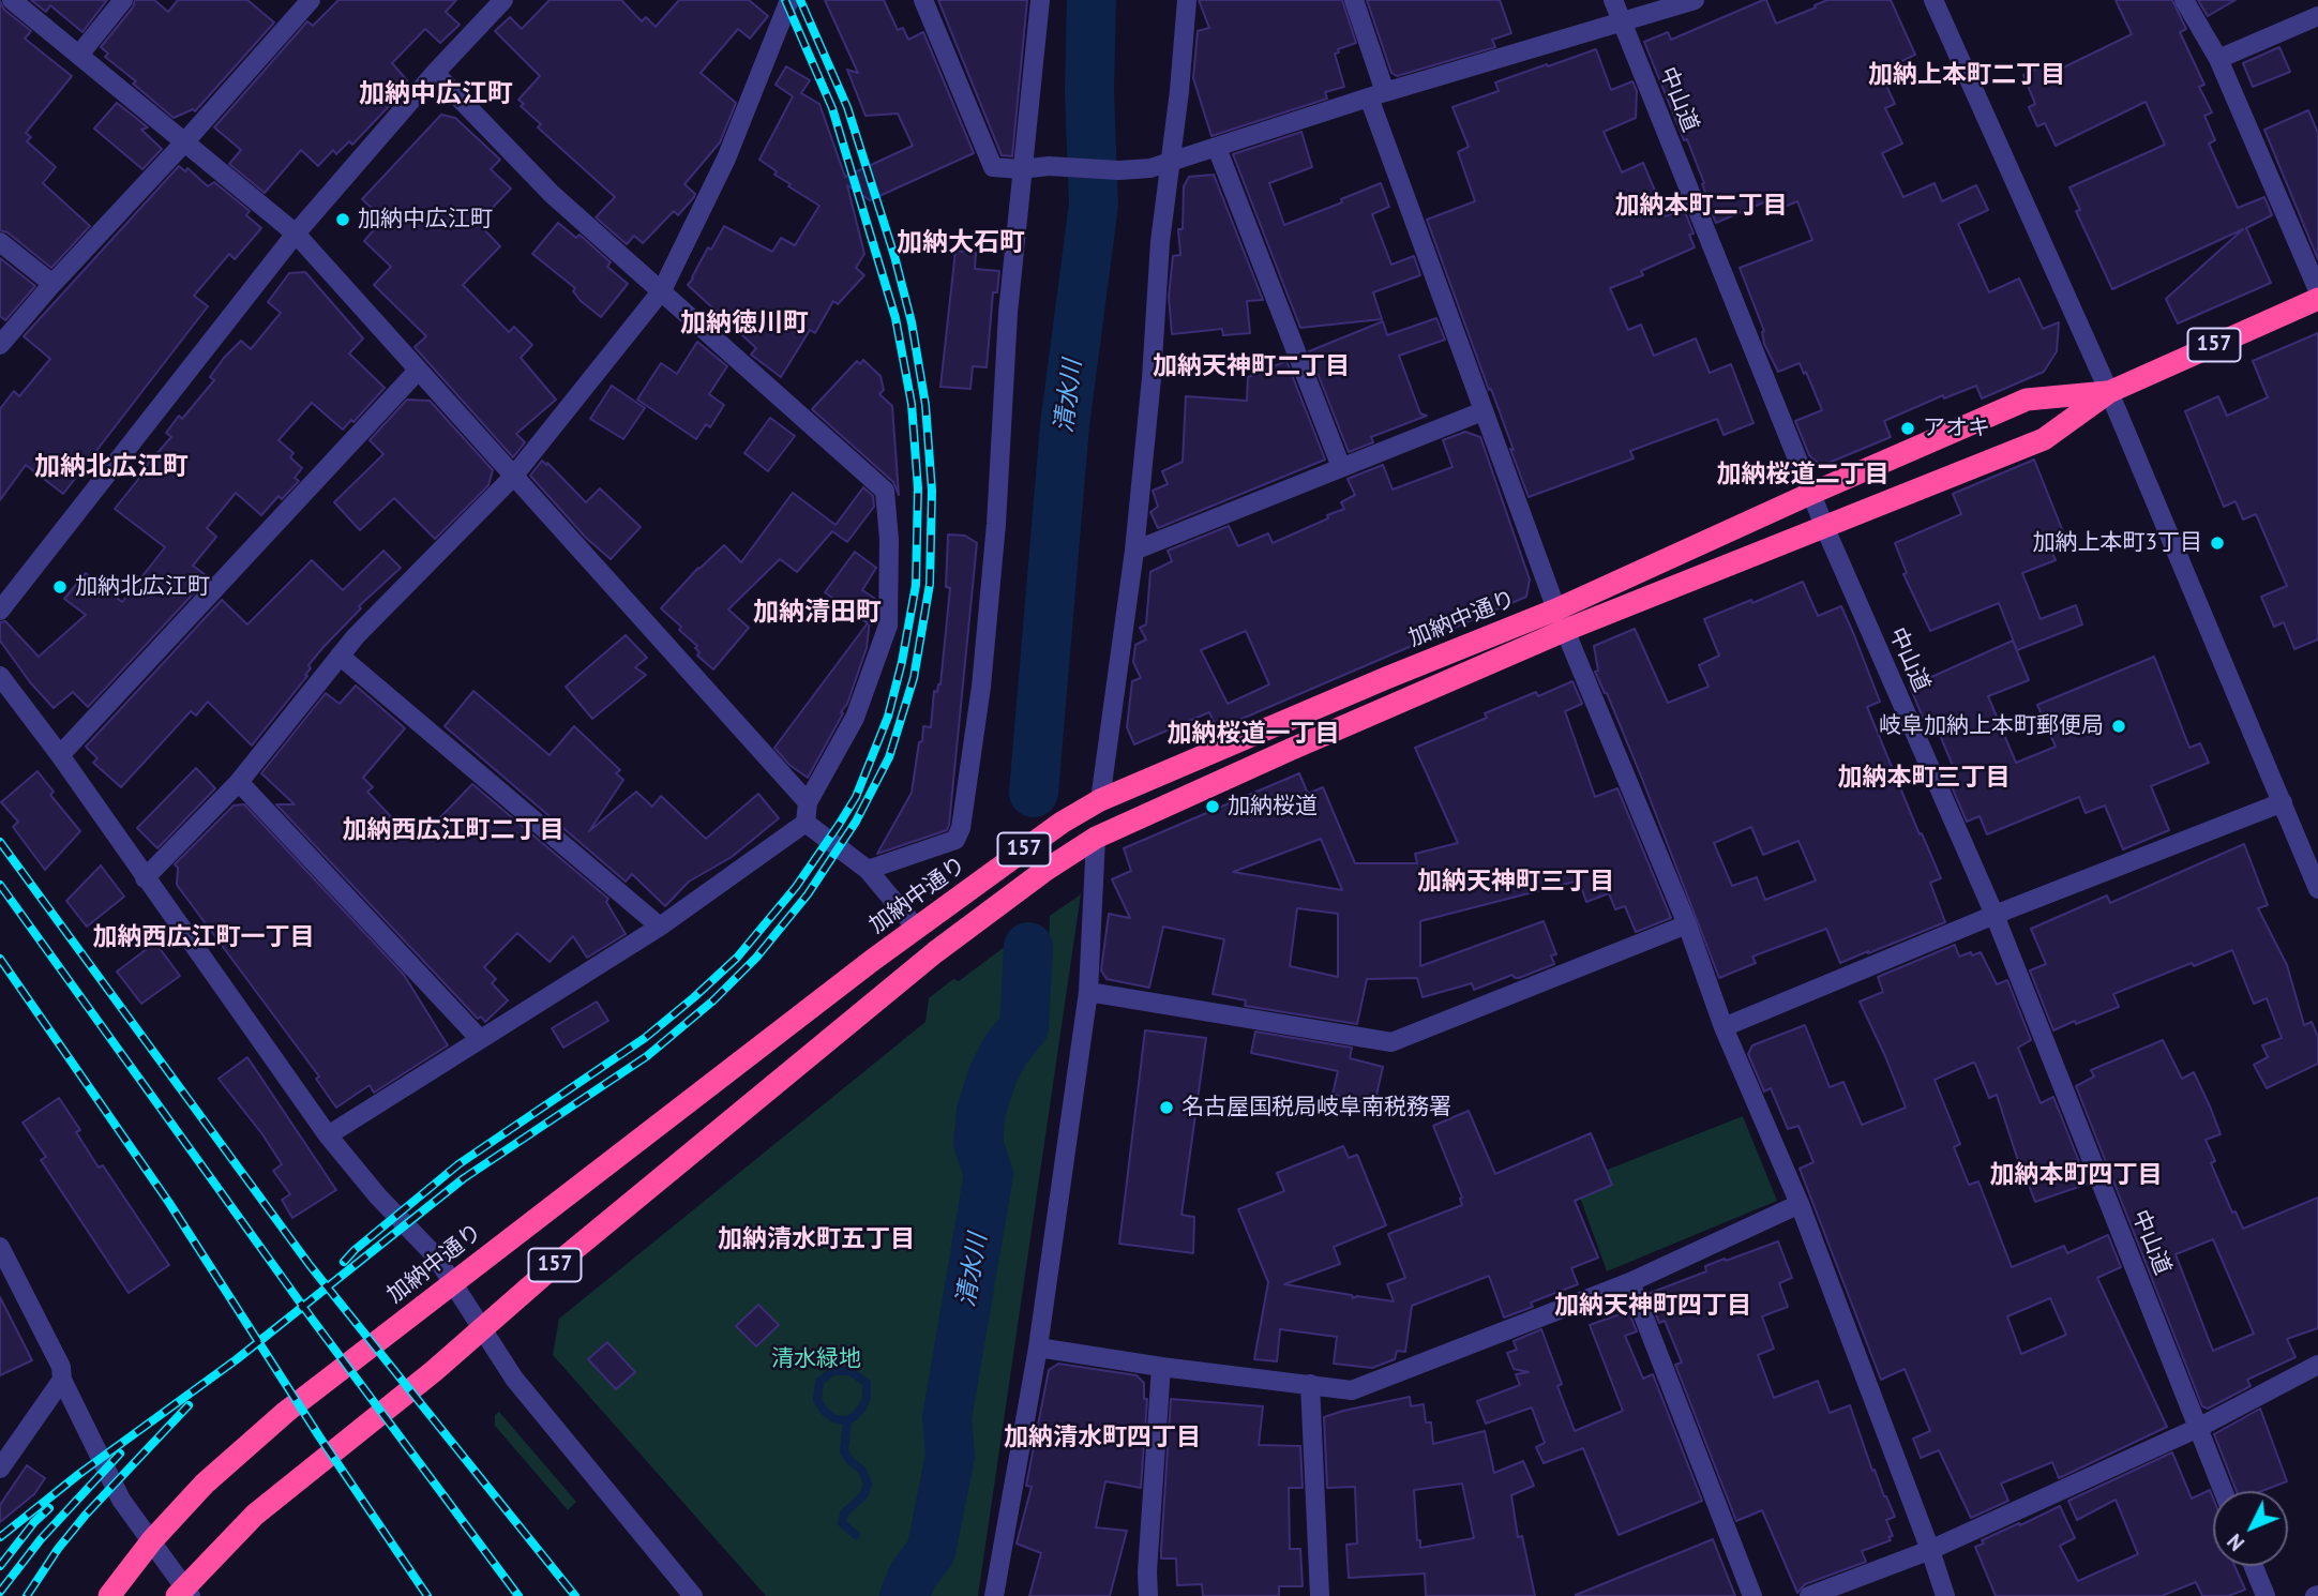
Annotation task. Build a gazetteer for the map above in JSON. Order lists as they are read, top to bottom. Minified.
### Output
{"streets":{"highway":["157","加納中通り"],"street":["中山道"]},"crossings":[["中山道","加納中通り"]],"districts":["加納上本町二丁目","加納中広江町","加納本町二丁目","加納大石町","加納徳川町","加納天神町二丁目","加納北広江町","加納桜道二丁目","加納清田町","加納桜道一丁目","加納本町三丁目","加納西広江町二丁目","加納天神町三丁目","加納西広江町一丁目","加納本町四丁目","加納清水町五丁目","加納天神町四丁目","加納清水町四丁目"],"water":["清水川"],"parks":["清水緑地"],"places":["加納中広江町","アオキ","加納上本町3丁目","加納北広江町","岐阜加納上本町郵便局","加納桜道","名古屋国税局岐阜南税務署"],"north":"bottom left"}
